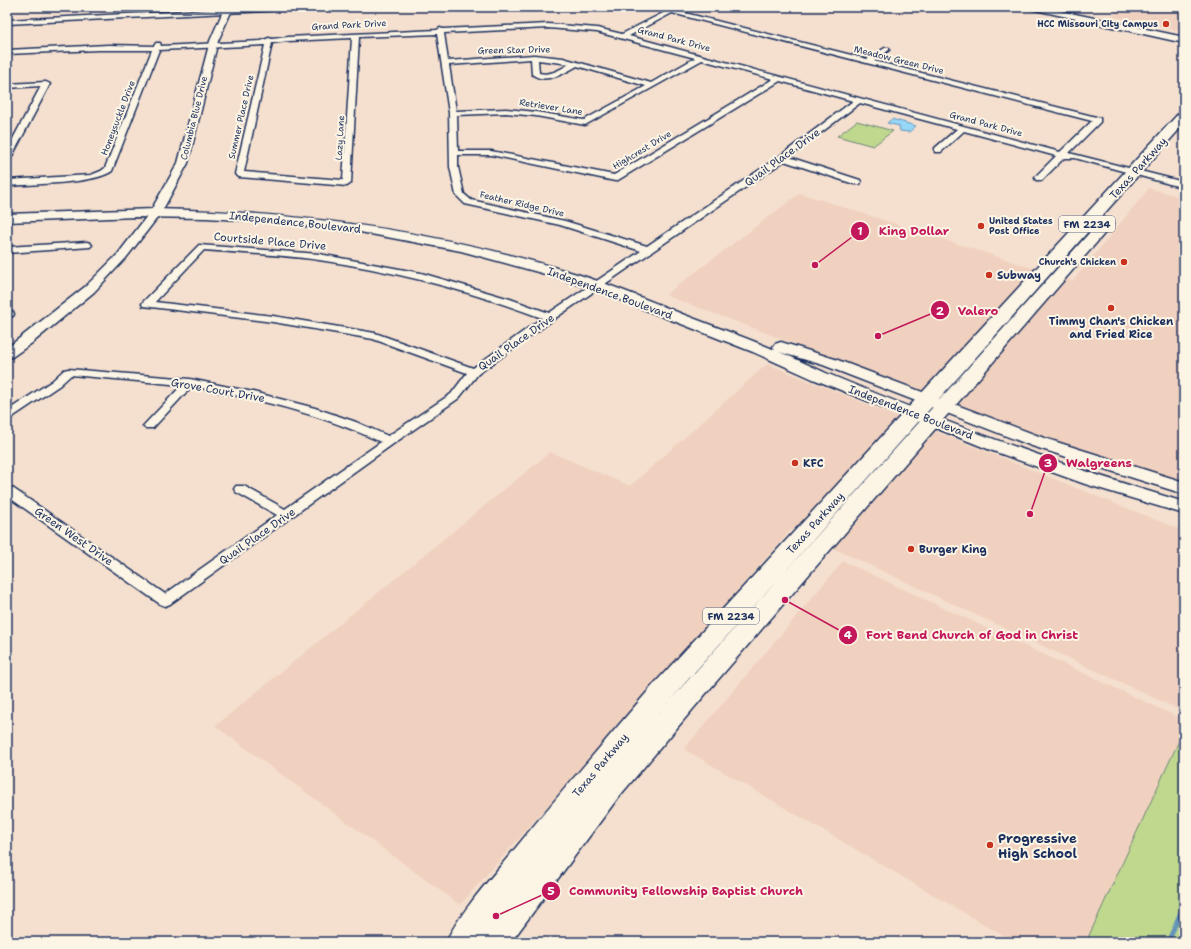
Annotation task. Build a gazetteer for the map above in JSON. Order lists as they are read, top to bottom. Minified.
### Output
{"streets":{"main road":["Texas Parkway","Independence Boulevard","FM 2234"],"street":["Grand Park Drive","Green Star Drive","Meadow Green Drive","Retriever Lane","Summer Place Drive","Honeysuckle Drive","Columbia Blue Drive","Lazy Lane","Highcrest Drive","Quail Place Drive","Feather Ridge Drive","Courtside Place Drive","Grove Court Drive","Green West Drive"]},"crossings":[["Grand Park Drive","Meadow Green Drive"],["Grand Park Drive","Retriever Lane"],["Grand Park Drive","Summer Place Drive"],["Grand Park Drive","Honeysuckle Drive"],["Grand Park Drive","Columbia Blue Drive"],["Grand Park Drive","Lazy Lane"],["Grand Park Drive","Highcrest Drive"],["Grand Park Drive","Quail Place Drive"],["Grand Park Drive","Texas Parkway"],["Grand Park Drive","Feather Ridge Drive"],["Green Star Drive","Retriever Lane"],["Green Star Drive","Feather Ridge Drive"],["Retriever Lane","Feather Ridge Drive"],["Summer Place Drive","Lazy Lane"],["Columbia Blue Drive","Independence Boulevard"],["Highcrest Drive","Feather Ridge Drive"],["Quail Place Drive","Feather Ridge Drive"],["Quail Place Drive","Independence Boulevard"],["Quail Place Drive","Courtside Place Drive"],["Quail Place Drive","Grove Court Drive"],["Quail Place Drive","Green West Drive"],["Texas Parkway","Independence Boulevard"]],"places":["HCC Missouri City Campus","United States Post Office","Church's Chicken","King Dollar","Subway","Timmy Chan's Chicken and Fried Rice","Valero","KFC","Walgreens","Burger King","Fort Bend Church of God in Christ","Progressive High School","Community Fellowship Baptist Church"]}
